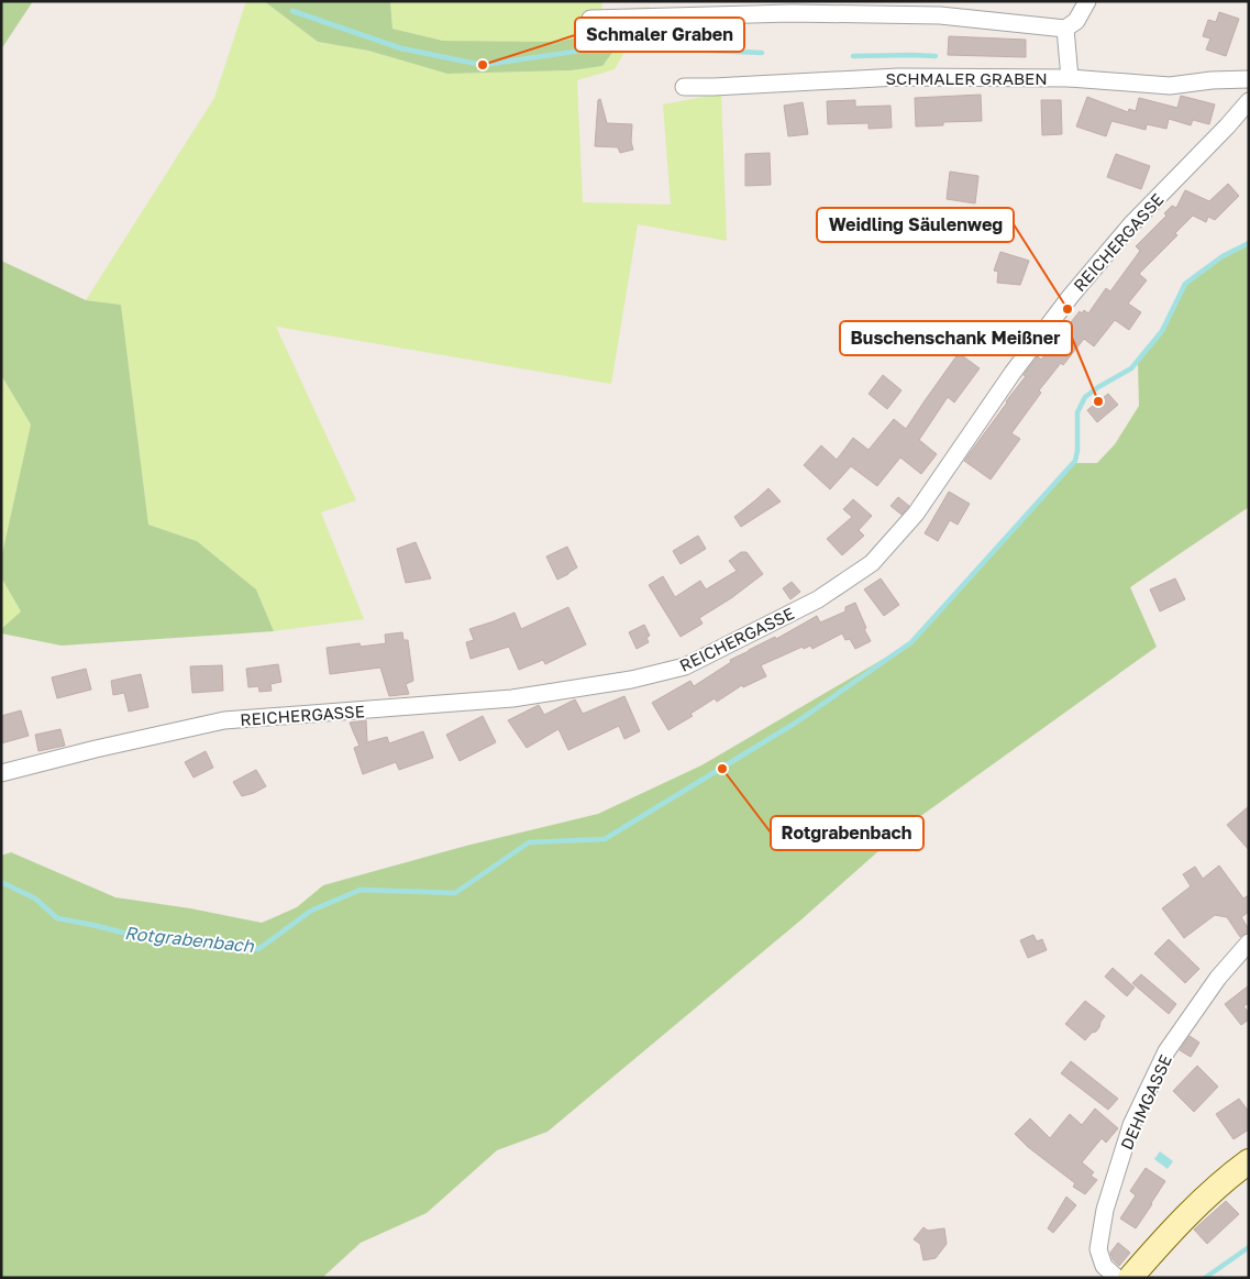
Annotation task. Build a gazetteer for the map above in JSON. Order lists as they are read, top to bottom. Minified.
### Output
{"streets":{"street":["SCHMALER GRABEN","REICHERGASSE","DEHMGASSE"]},"water":["Rotgrabenbach"],"places":["Schmaler Graben","Weidling Säulenweg","Buschenschank Meißner","Rotgrabenbach"]}
